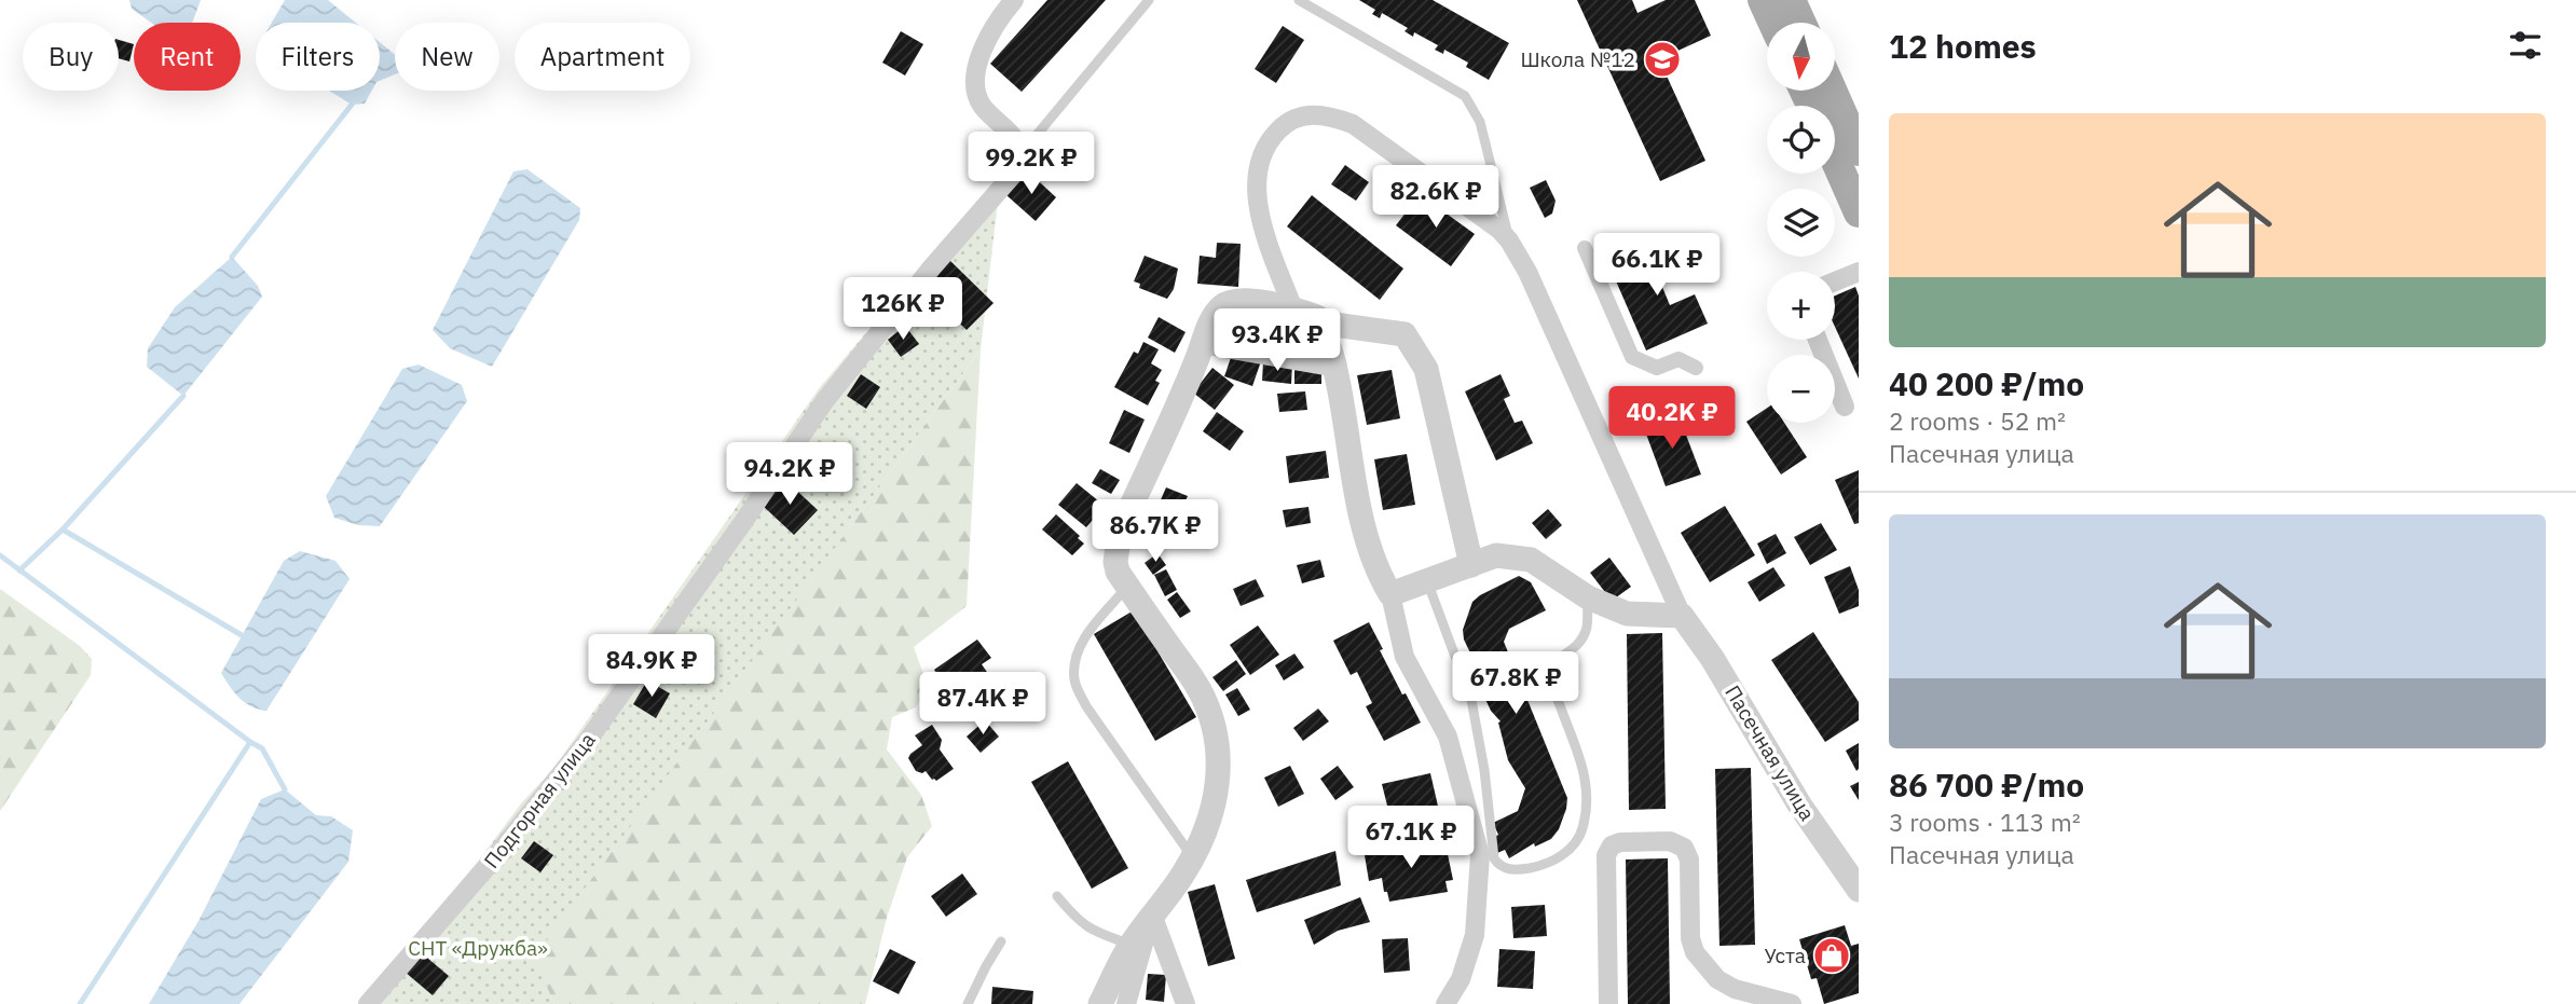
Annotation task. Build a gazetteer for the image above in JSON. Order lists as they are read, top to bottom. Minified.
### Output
{"streets":{"street":["Пасечная улица","Подгорная улица"]},"parks":["СНТ «Дружба»"],"places":{"school or university":["Школа №12"],"shop":["Уста"]},"north":"bottom","page":{"heading":"12 homes","map_buttons":["+","−"],"chip":["Buy","Rent","Filters","New","Apartment"],"list":[{"name":"40 200 ₽/mo","note":"2 rooms · 52 m² · Пасечная улица"},{"name":"86 700 ₽/mo","note":"3 rooms · 113 m² · Пасечная улица"}],"price":["99.2K ₽","82.6K ₽","66.1K ₽","126K ₽","93.4K ₽","40.2K ₽","94.2K ₽","86.7K ₽","84.9K ₽","67.8K ₽","87.4K ₽","67.1K ₽"]}}
